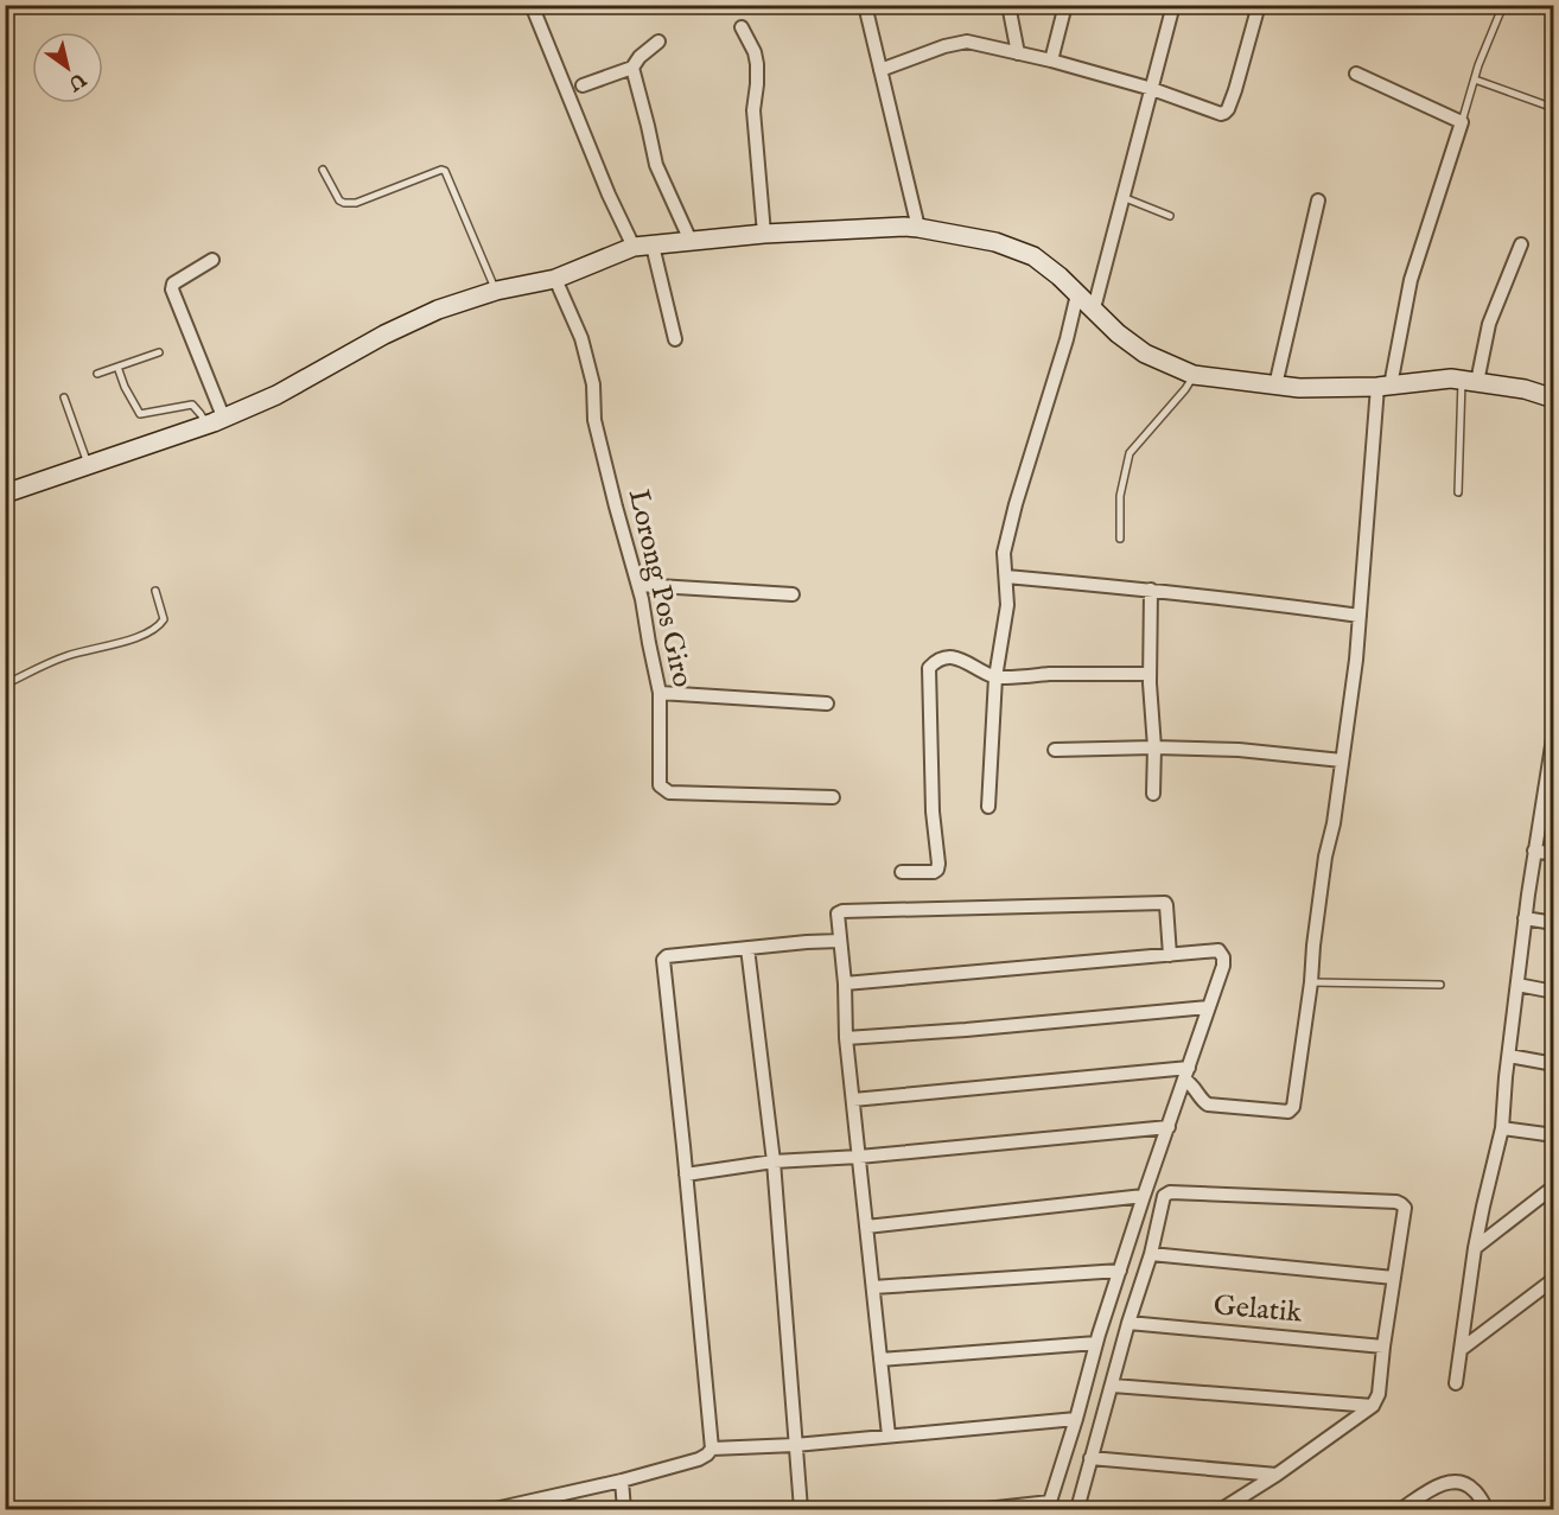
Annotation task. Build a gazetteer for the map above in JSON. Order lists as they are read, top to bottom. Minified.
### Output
{"streets":{"street":["Lorong Pos Giro","Gelatik"]},"north":"bottom right"}
